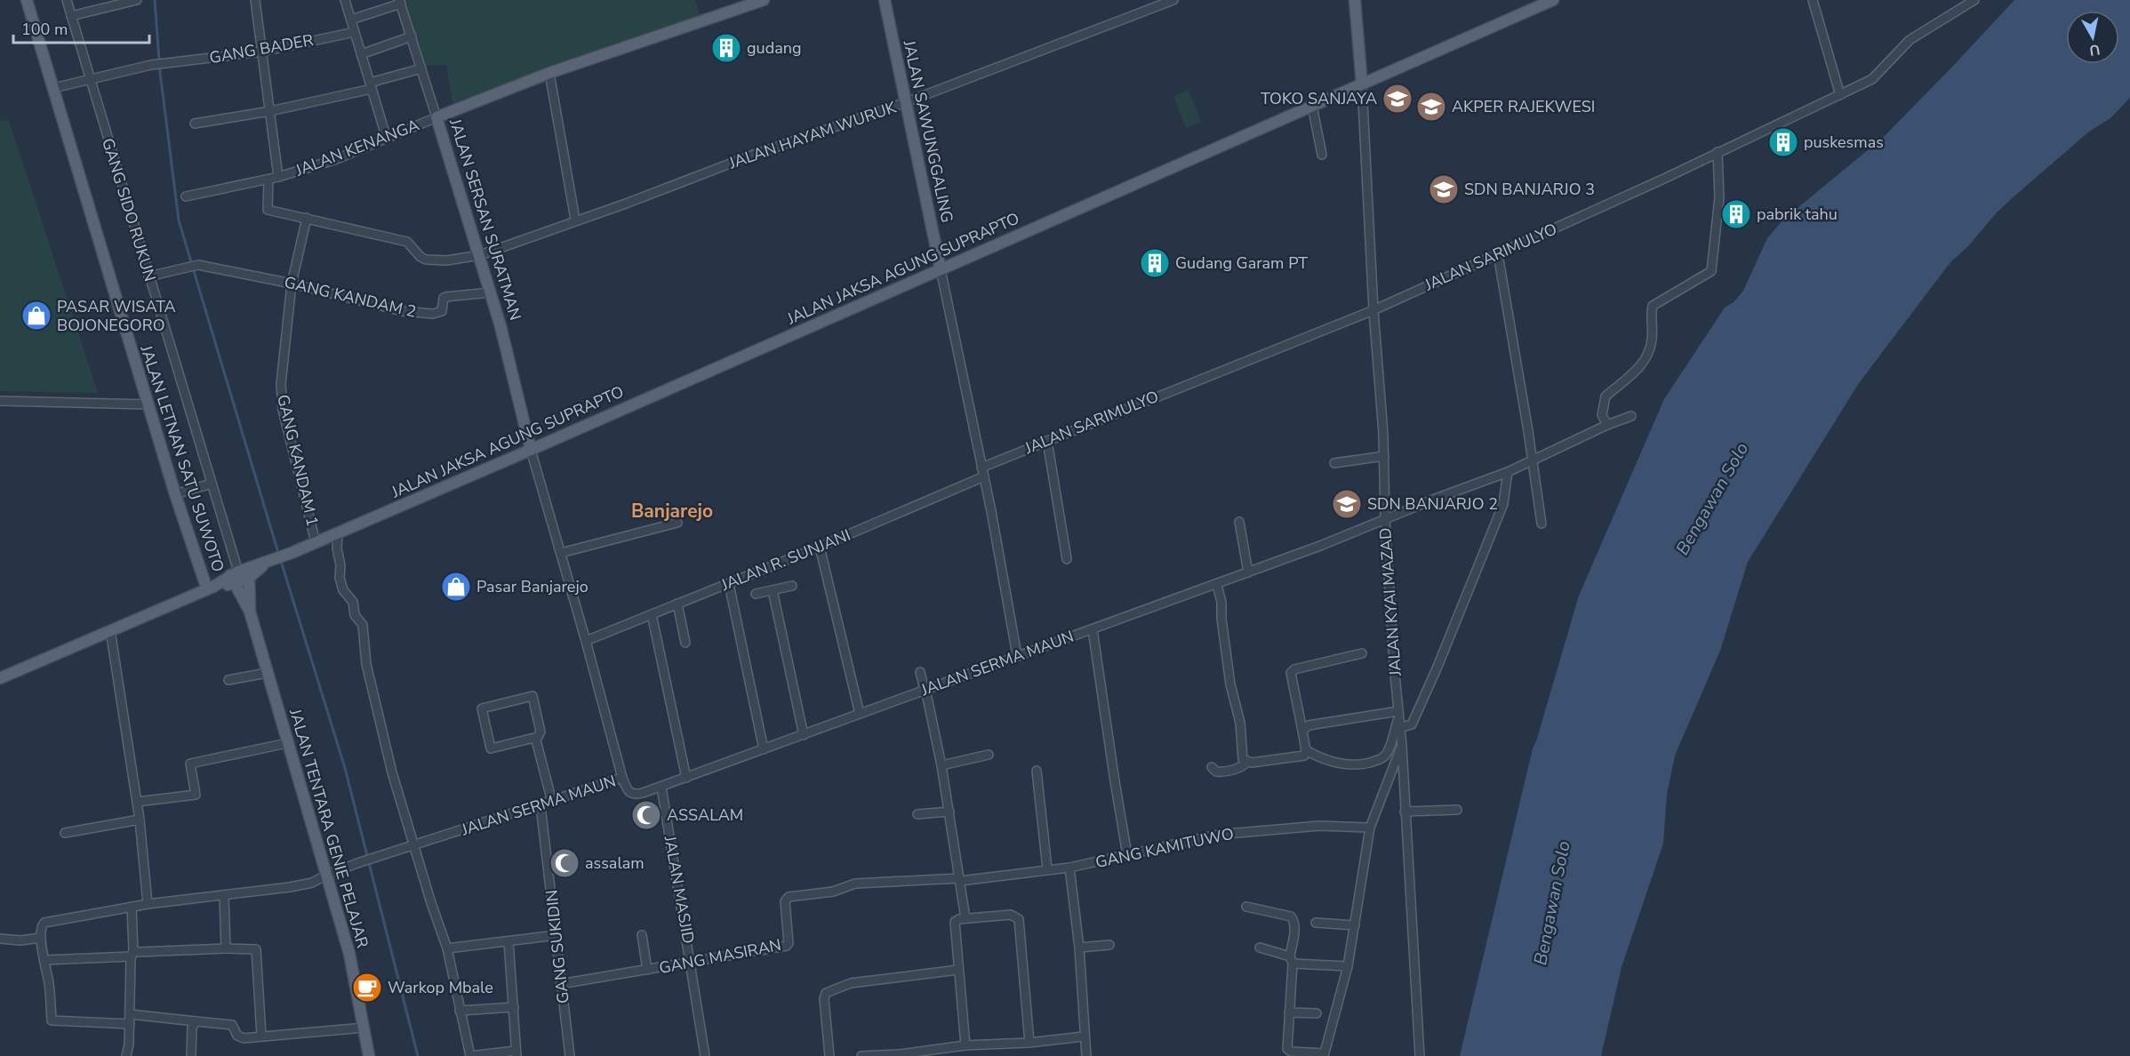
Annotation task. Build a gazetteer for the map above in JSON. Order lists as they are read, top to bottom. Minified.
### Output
{"streets":{"main road":["JALAN SAWUNGGALING","JALAN SERSAN SURATMAN","JALAN JAKSA AGUNG SUPRAPTO","JALAN LETNAN SATU SUWOTO","JALAN TENTARA GENIE PELAJAR"],"street":["GANG BADER","JALAN HAYAM WURUK","JALAN KENANGA","GANG SIDO RUKUN","JALAN SARIMULYO","GANG KANDAM 2","GANG KANDAM 1","JALAN R. SUNJANI","JALAN KYAI MAZAD","JALAN SERMA MAUN","GANG KAMITUWO","JALAN MASJID","GANG SUKIDIN","GANG MASIRAN"]},"crossings":[["GANG BADER","GANG SIDO RUKUN"],["JALAN SAWUNGGALING","JALAN HAYAM WURUK"],["JALAN SAWUNGGALING","JALAN JAKSA AGUNG SUPRAPTO"],["JALAN HAYAM WURUK","JALAN KENANGA"],["JALAN HAYAM WURUK","JALAN SERSAN SURATMAN"],["JALAN HAYAM WURUK","GANG KANDAM 1"],["JALAN KENANGA","JALAN SERSAN SURATMAN"],["GANG SIDO RUKUN","JALAN JAKSA AGUNG SUPRAPTO"],["GANG SIDO RUKUN","GANG KANDAM 2"],["GANG SIDO RUKUN","JALAN TENTARA GENIE PELAJAR"],["JALAN SERSAN SURATMAN","JALAN JAKSA AGUNG SUPRAPTO"],["JALAN SERSAN SURATMAN","GANG KANDAM 2"],["JALAN SARIMULYO","JALAN KYAI MAZAD"],["JALAN JAKSA AGUNG SUPRAPTO","GANG KANDAM 1"],["JALAN JAKSA AGUNG SUPRAPTO","JALAN KYAI MAZAD"],["JALAN JAKSA AGUNG SUPRAPTO","JALAN TENTARA GENIE PELAJAR"],["GANG KANDAM 2","GANG KANDAM 1"],["JALAN KYAI MAZAD","JALAN SERMA MAUN"],["JALAN SERMA MAUN","JALAN TENTARA GENIE PELAJAR"],["JALAN SERMA MAUN","JALAN MASJID"],["JALAN SERMA MAUN","GANG SUKIDIN"],["GANG KAMITUWO","GANG MASIRAN"],["JALAN MASJID","GANG MASIRAN"],["GANG SUKIDIN","GANG MASIRAN"]],"districts":["Banjarejo"],"water":["Bengawan Solo"],"places":{"building":["gudang","puskesmas","pabrik tahu","Gudang Garam PT"],"school or university":["TOKO SANJAYA","AKPER RAJEKWESI","SDN BANJARJO 3","SDN BANJARJO 2"],"shop":["PASAR WISATA BOJONEGORO","Pasar Banjarejo"],"mosque":["ASSALAM","assalam"],"cafe":["Warkop Mbale"]},"scale_bar":"100 m","north":"bottom"}
